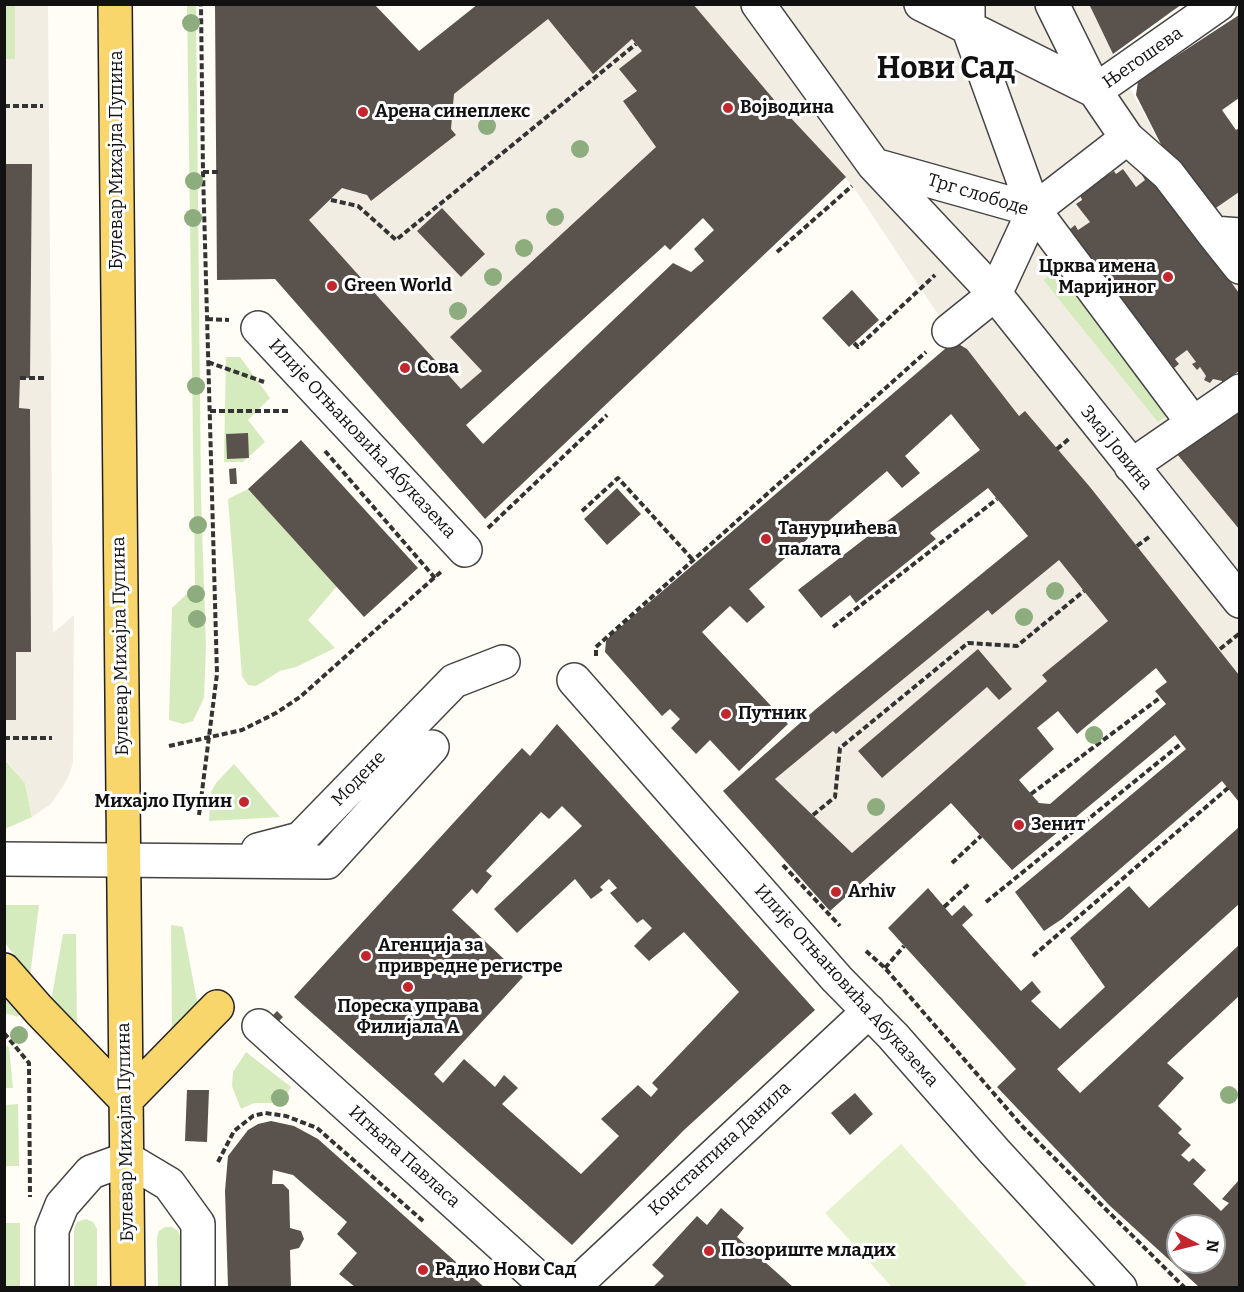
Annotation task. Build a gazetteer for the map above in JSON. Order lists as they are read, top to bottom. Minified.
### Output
{"streets":{"main road":["Булевар Михајла Пупина"],"street":["Његошева","Трг слободе","Илије Огњановића Абуказема","Змај Јовина","Модене","Константина Данила","Игњата Павласа"]},"crossings":[["Булевар Михајла Пупина","Модене"],["Трг слободе","Змај Јовина"],["Илије Огњановића Абуказема","Константина Данила"]],"districts":["Нови Сад"],"places":["Војводина","Арена синеплекс","Црква имена Маријиног","Green World","Сова","Танурџићева палата","Путник","Михајло Пупин","Зенит","Arhiv","Агенција за привредне регистре","Пореска управа Филијала А","Позориште младих","Радио Нови Сад"],"north":"right"}
